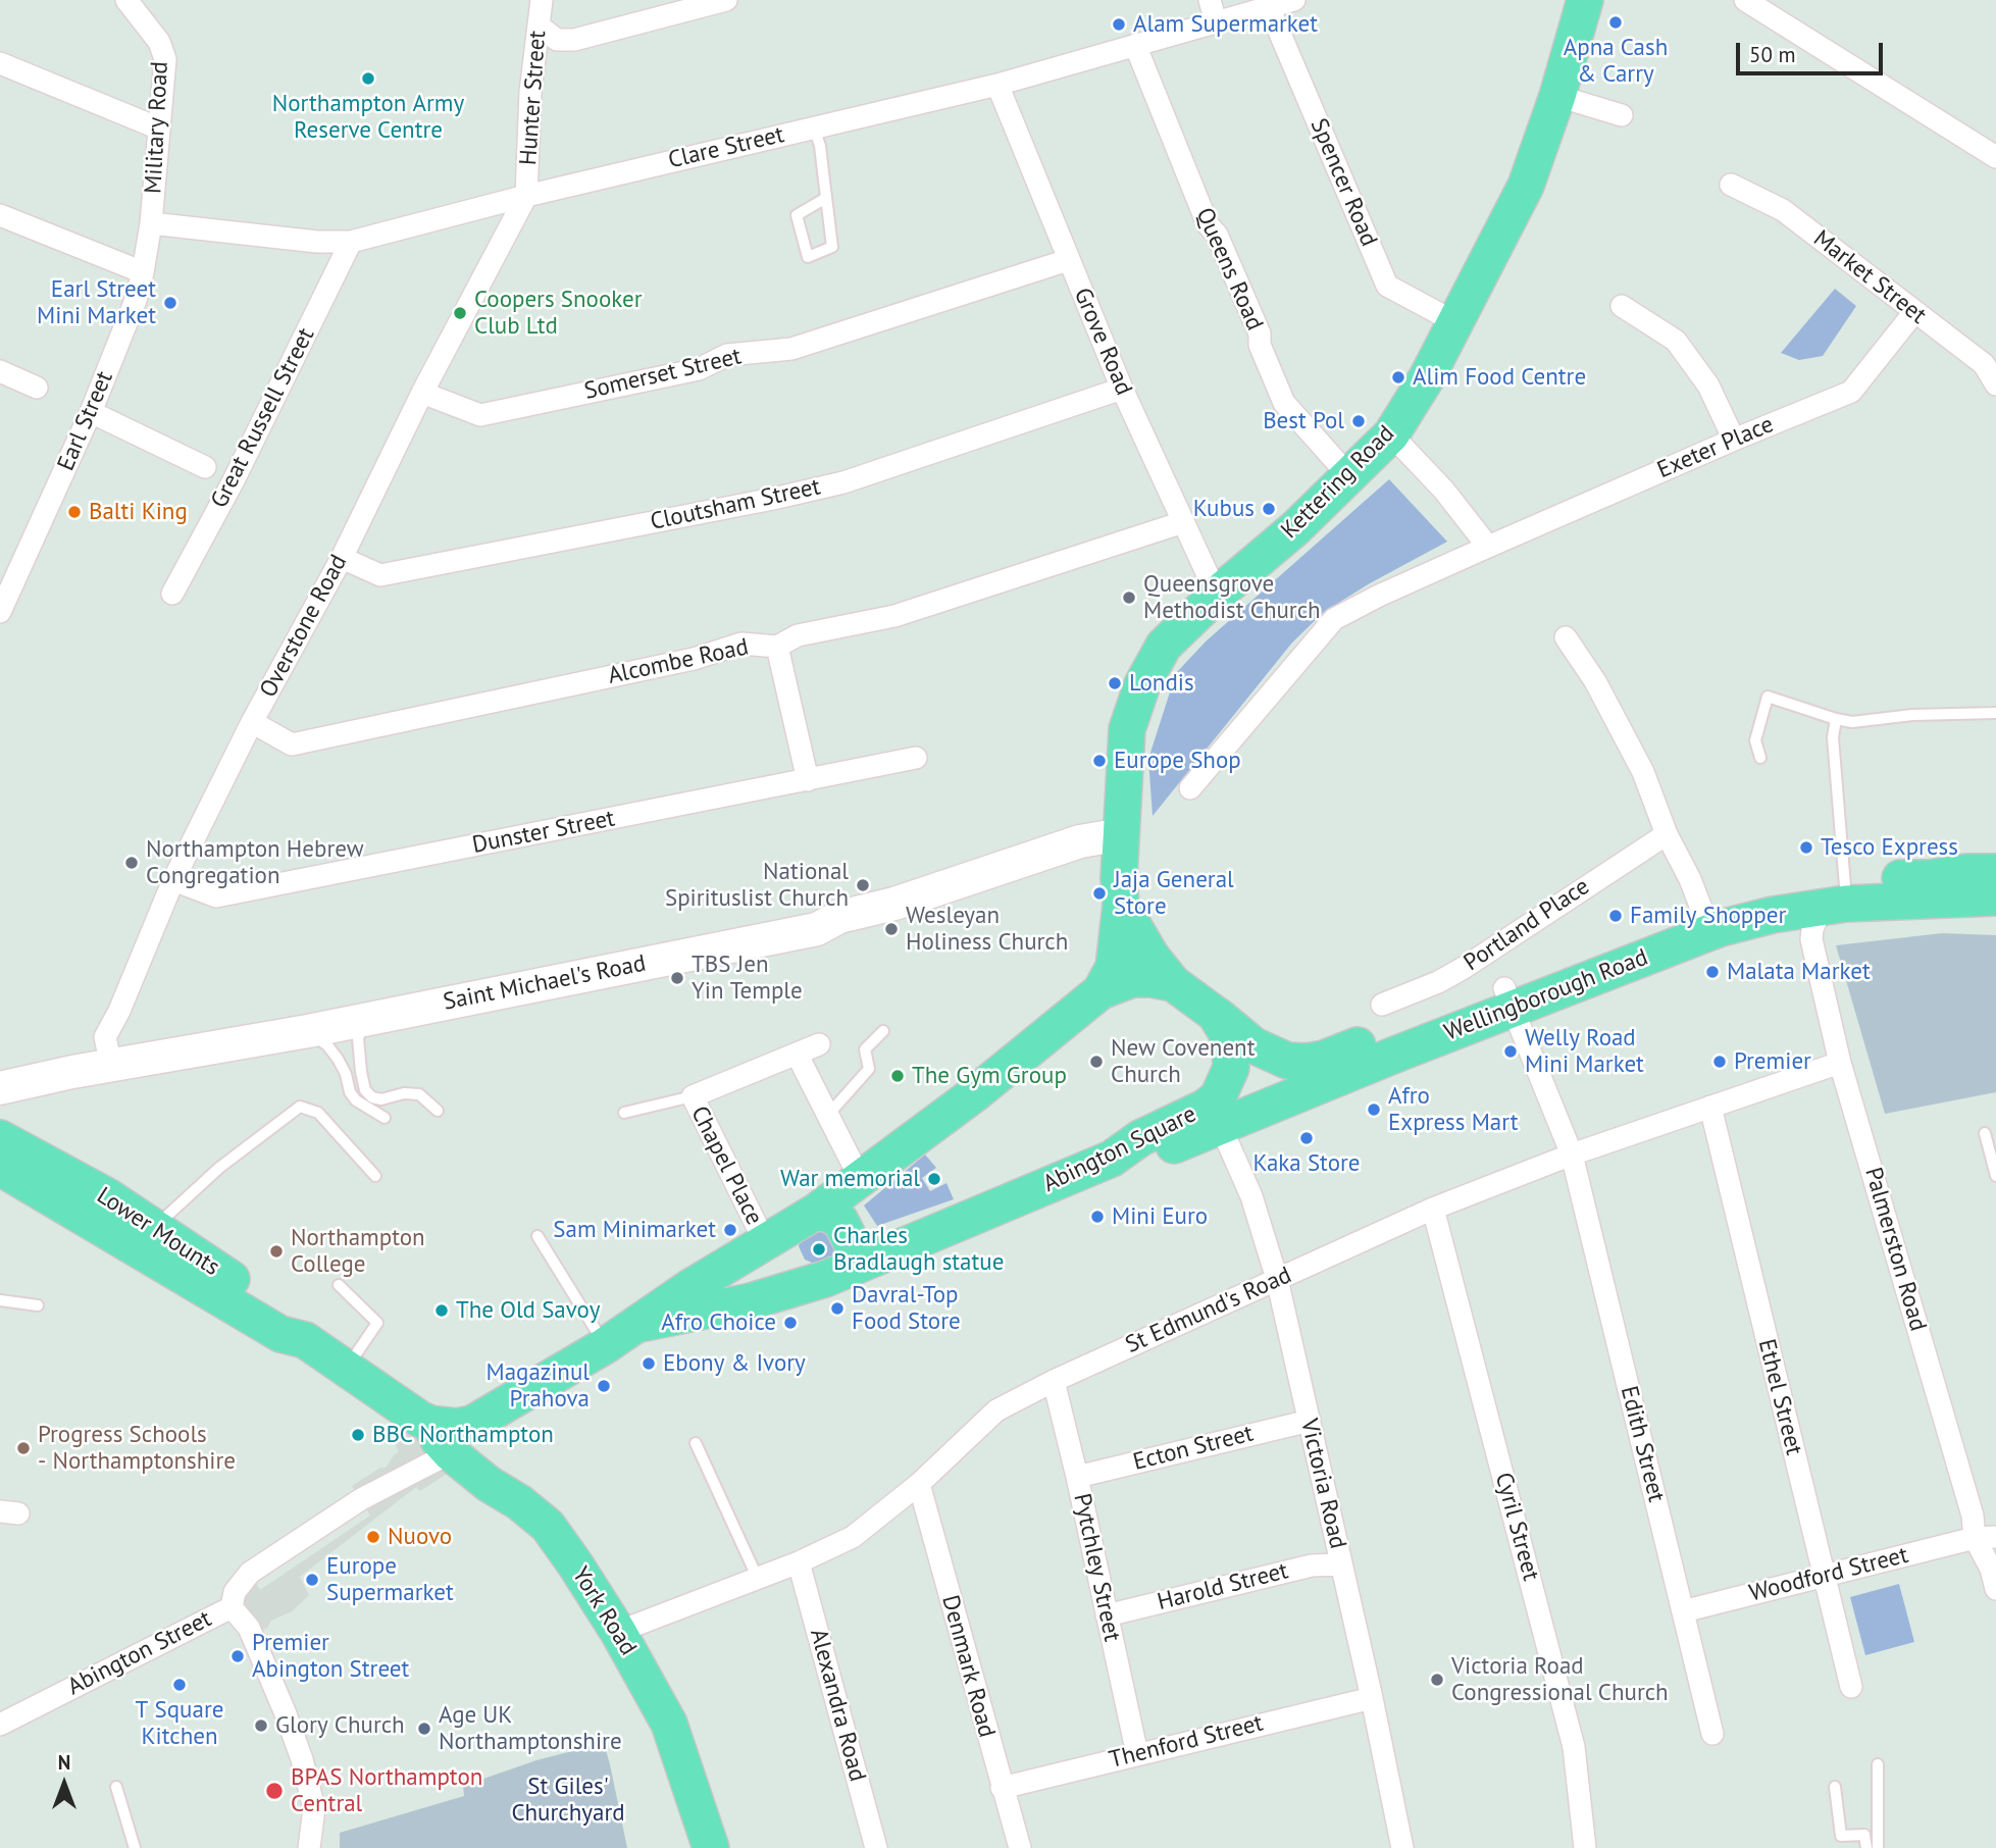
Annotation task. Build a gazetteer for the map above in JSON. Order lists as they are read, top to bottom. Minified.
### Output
{"streets":{"main road":["Kettering Road","Wellingborough Road","Abington Square","Lower Mounts","York Road"],"street":["Hunter Street","Military Road","Clare Street","Spencer Road","Queens Road","Market Street","Grove Road","Somerset Street","Great Russell Street","Earl Street","Exeter Place","Cloutsham Street","Overstone Road","Alcombe Road","Dunster Street","Portland Place","Saint Michael's Road","Chapel Place","Palmerston Road","St Edmund's Road","Ethel Street","Edith Street","Ecton Street","Victoria Road","Cyril Street","Pytchley Street","Woodford Street","Harold Street","Abington Street","Denmark Road","Alexandra Road","Thenford Street"]},"crossings":[["Hunter Street","Clare Street"],["Hunter Street","Overstone Road"],["Military Road","Clare Street"],["Military Road","Earl Street"],["Clare Street","Spencer Road"],["Clare Street","Queens Road"],["Clare Street","Grove Road"],["Clare Street","Great Russell Street"],["Clare Street","Earl Street"],["Clare Street","Overstone Road"],["Spencer Road","Kettering Road"],["Queens Road","Kettering Road"],["Market Street","Exeter Place"],["Grove Road","Somerset Street"],["Grove Road","Kettering Road"],["Grove Road","Cloutsham Street"],["Grove Road","Alcombe Road"],["Somerset Street","Overstone Road"],["Kettering Road","Saint Michael's Road"],["Kettering Road","Abington Square"],["Cloutsham Street","Overstone Road"],["Overstone Road","Alcombe Road"],["Overstone Road","Dunster Street"],["Overstone Road","Saint Michael's Road"],["Portland Place","Wellingborough Road"],["Wellingborough Road","Abington Square"],["Wellingborough Road","Palmerston Road"],["Wellingborough Road","Edith Street"],["Wellingborough Road","Victoria Road"],["Abington Square","Chapel Place"],["Abington Square","Lower Mounts"],["Abington Square","York Road"],["Lower Mounts","York Road"],["Palmerston Road","St Edmund's Road"],["Palmerston Road","Woodford Street"],["St Edmund's Road","Ethel Street"],["St Edmund's Road","Edith Street"],["St Edmund's Road","Victoria Road"],["St Edmund's Road","Cyril Street"],["St Edmund's Road","Pytchley Street"],["St Edmund's Road","York Road"],["St Edmund's Road","Denmark Road"],["St Edmund's Road","Alexandra Road"],["Ethel Street","Woodford Street"],["Edith Street","Woodford Street"],["Ecton Street","Victoria Road"],["Ecton Street","Pytchley Street"],["Victoria Road","Harold Street"],["Victoria Road","Thenford Street"],["Pytchley Street","Harold Street"],["Pytchley Street","Thenford Street"],["Denmark Road","Thenford Street"]],"parks":["St Giles' Churchyard"],"places":["Apna Cash & Carry","Alam Supermarket","Northampton Army Reserve Centre","Earl Street Mini Market","Coopers Snooker Club Ltd","Alim Food Centre","Best Pol","Kubus","Balti King","Queensgrove Methodist Church","Londis","Europe Shop","Tesco Express","Northampton Hebrew Congregation","National Spirituslist Church","Jaja General Store","Family Shopper","Wesleyan Holiness Church","Malata Market","TBS Jen Yin Temple","Welly Road Mini Market","New Covenent Church","Premier","The Gym Group","Afro Express Mart","Kaka Store","War memorial","Mini Euro","Sam Minimarket","Charles Bradlaugh statue","Northampton College","Davral-Top Food Store","The Old Savoy","Afro Choice","Ebony & Ivory","Magazinul Prahova","BBC Northampton","Progress Schools - Northamptonshire","Nuovo","Europe Supermarket","Premier Abington Street","Victoria Road Congressional Church","T Square Kitchen","Glory Church","Age UK Northamptonshire","BPAS Northampton Central"],"scale_bar":"50 m","north":"top"}
